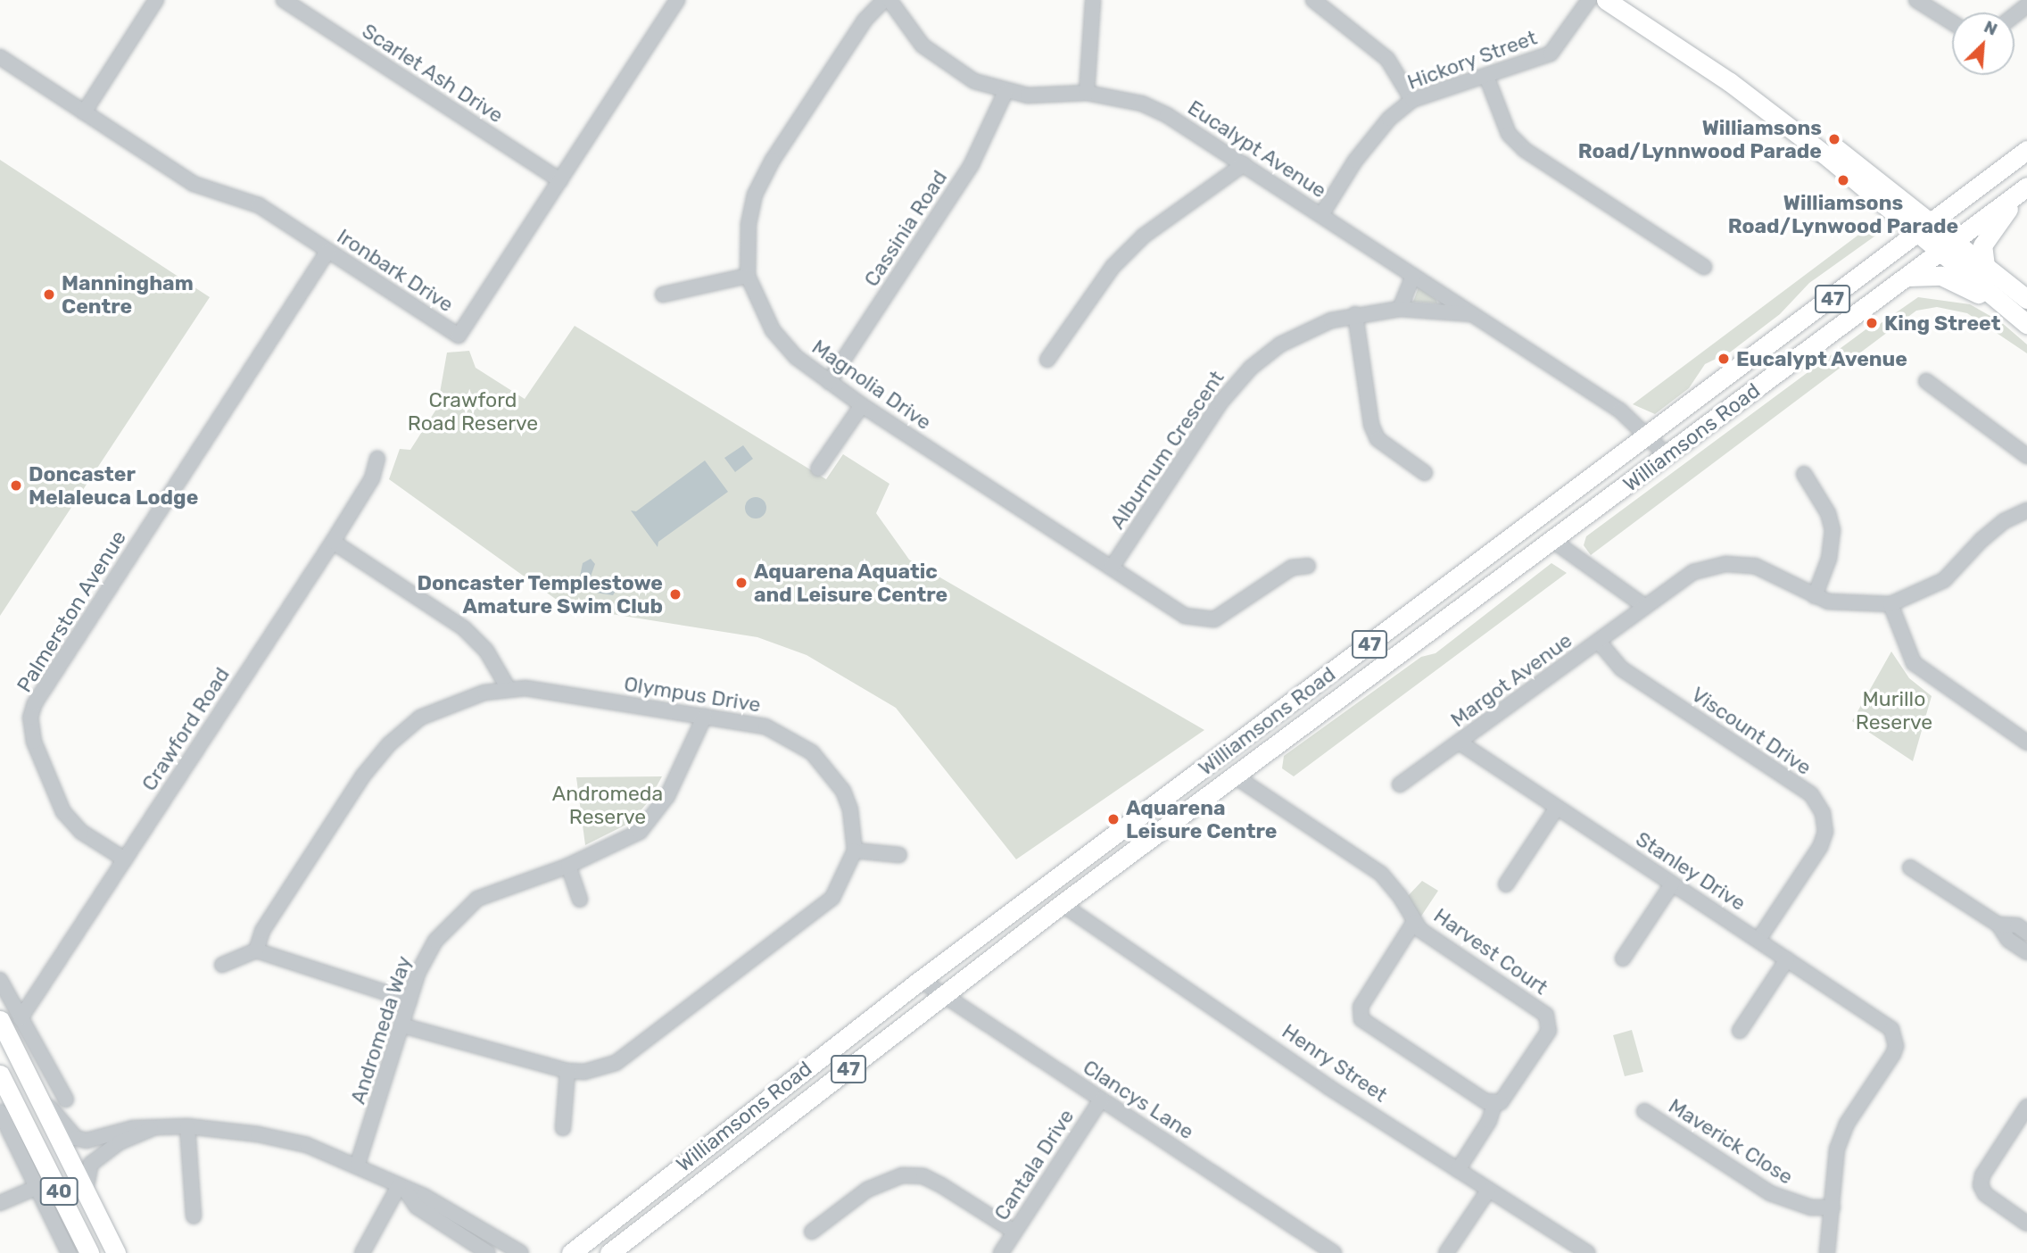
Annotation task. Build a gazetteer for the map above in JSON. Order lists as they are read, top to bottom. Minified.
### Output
{"streets":{"main road":["47","Williamsons Road","40"],"street":["Hickory Street","Scarlet Ash Drive","Eucalypt Avenue","Cassinia Road","Ironbark Drive","Magnolia Drive","Alburnum Crescent","Palmerston Avenue","Margot Avenue","Olympus Drive","Crawford Road","Viscount Drive","Stanley Drive","Harvest Court","Andromeda Way","Henry Street","Clancys Lane","Maverick Close","Cantala Drive"]},"crossings":[["Hickory Street","Eucalypt Avenue"],["Scarlet Ash Drive","Ironbark Drive"],["Eucalypt Avenue","Cassinia Road"],["Eucalypt Avenue","Williamsons Road"],["Eucalypt Avenue","Alburnum Crescent"],["Cassinia Road","Magnolia Drive"],["Ironbark Drive","Palmerston Avenue"],["Magnolia Drive","Alburnum Crescent"],["Williamsons Road","Harvest Court"],["Williamsons Road","Henry Street"],["Williamsons Road","Clancys Lane"],["Palmerston Avenue","Crawford Road"],["Margot Avenue","Viscount Drive"],["Margot Avenue","Stanley Drive"],["Olympus Drive","Andromeda Way"],["Viscount Drive","Stanley Drive"],["Stanley Drive","Maverick Close"],["Harvest Court","Henry Street"],["Clancys Lane","Cantala Drive"]],"parks":["Crawford Road Reserve","Murillo Reserve","Andromeda Reserve"],"places":["Williamsons Road/Lynnwood Parade","Williamsons Road/Lynwood Parade","Manningham Centre","King Street","Eucalypt Avenue","Doncaster Melaleuca Lodge","Aquarena Aquatic and Leisure Centre","Doncaster Templestowe Amature Swim Club","Aquarena Leisure Centre"],"north":"top right"}
